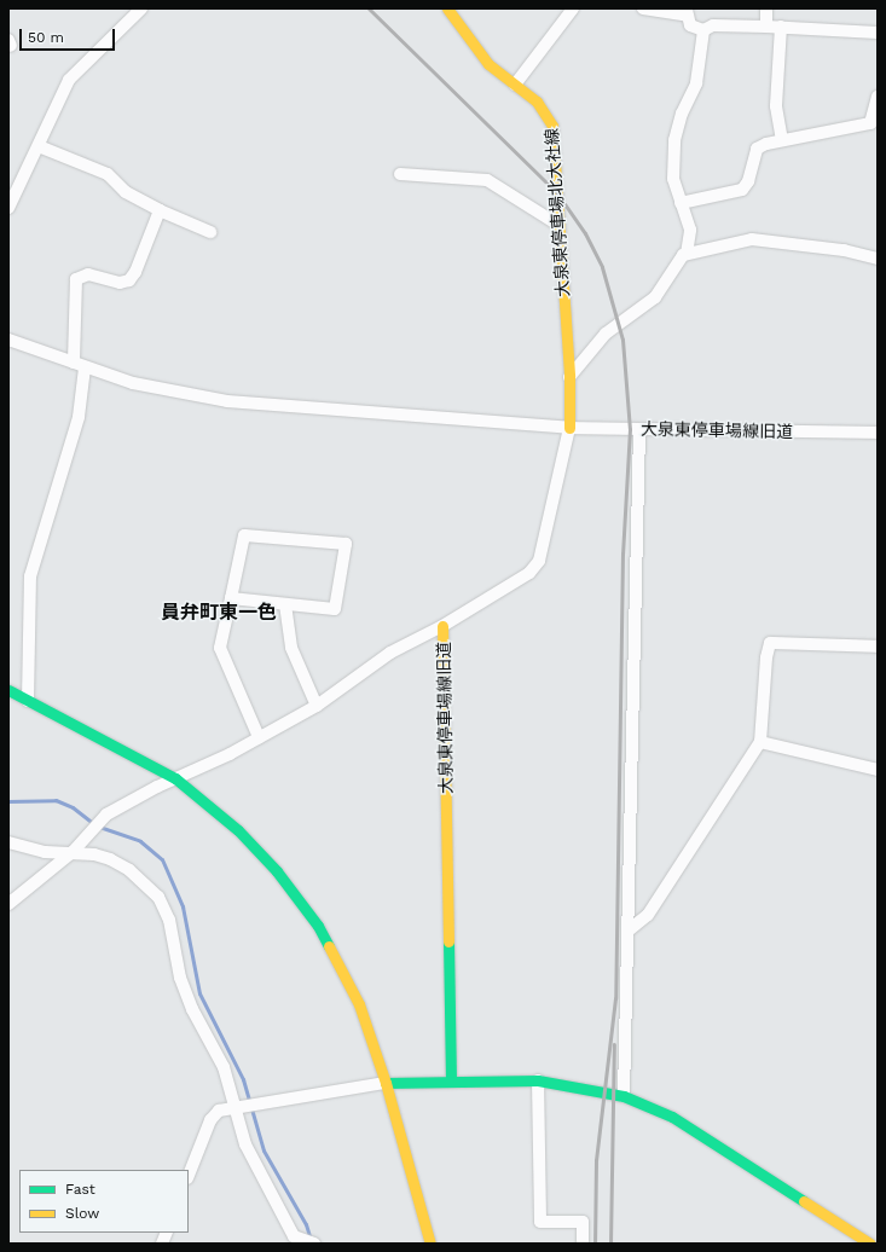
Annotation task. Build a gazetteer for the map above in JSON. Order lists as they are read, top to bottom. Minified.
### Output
{"streets":{"street":["大泉東停車場北大社線","大泉東停車場線旧道"]},"crossings":[["大泉東停車場北大社線","大泉東停車場線旧道"]],"districts":["員弁町東一色"],"legend":["Fast","Slow"],"scale_bar":"50 m"}
